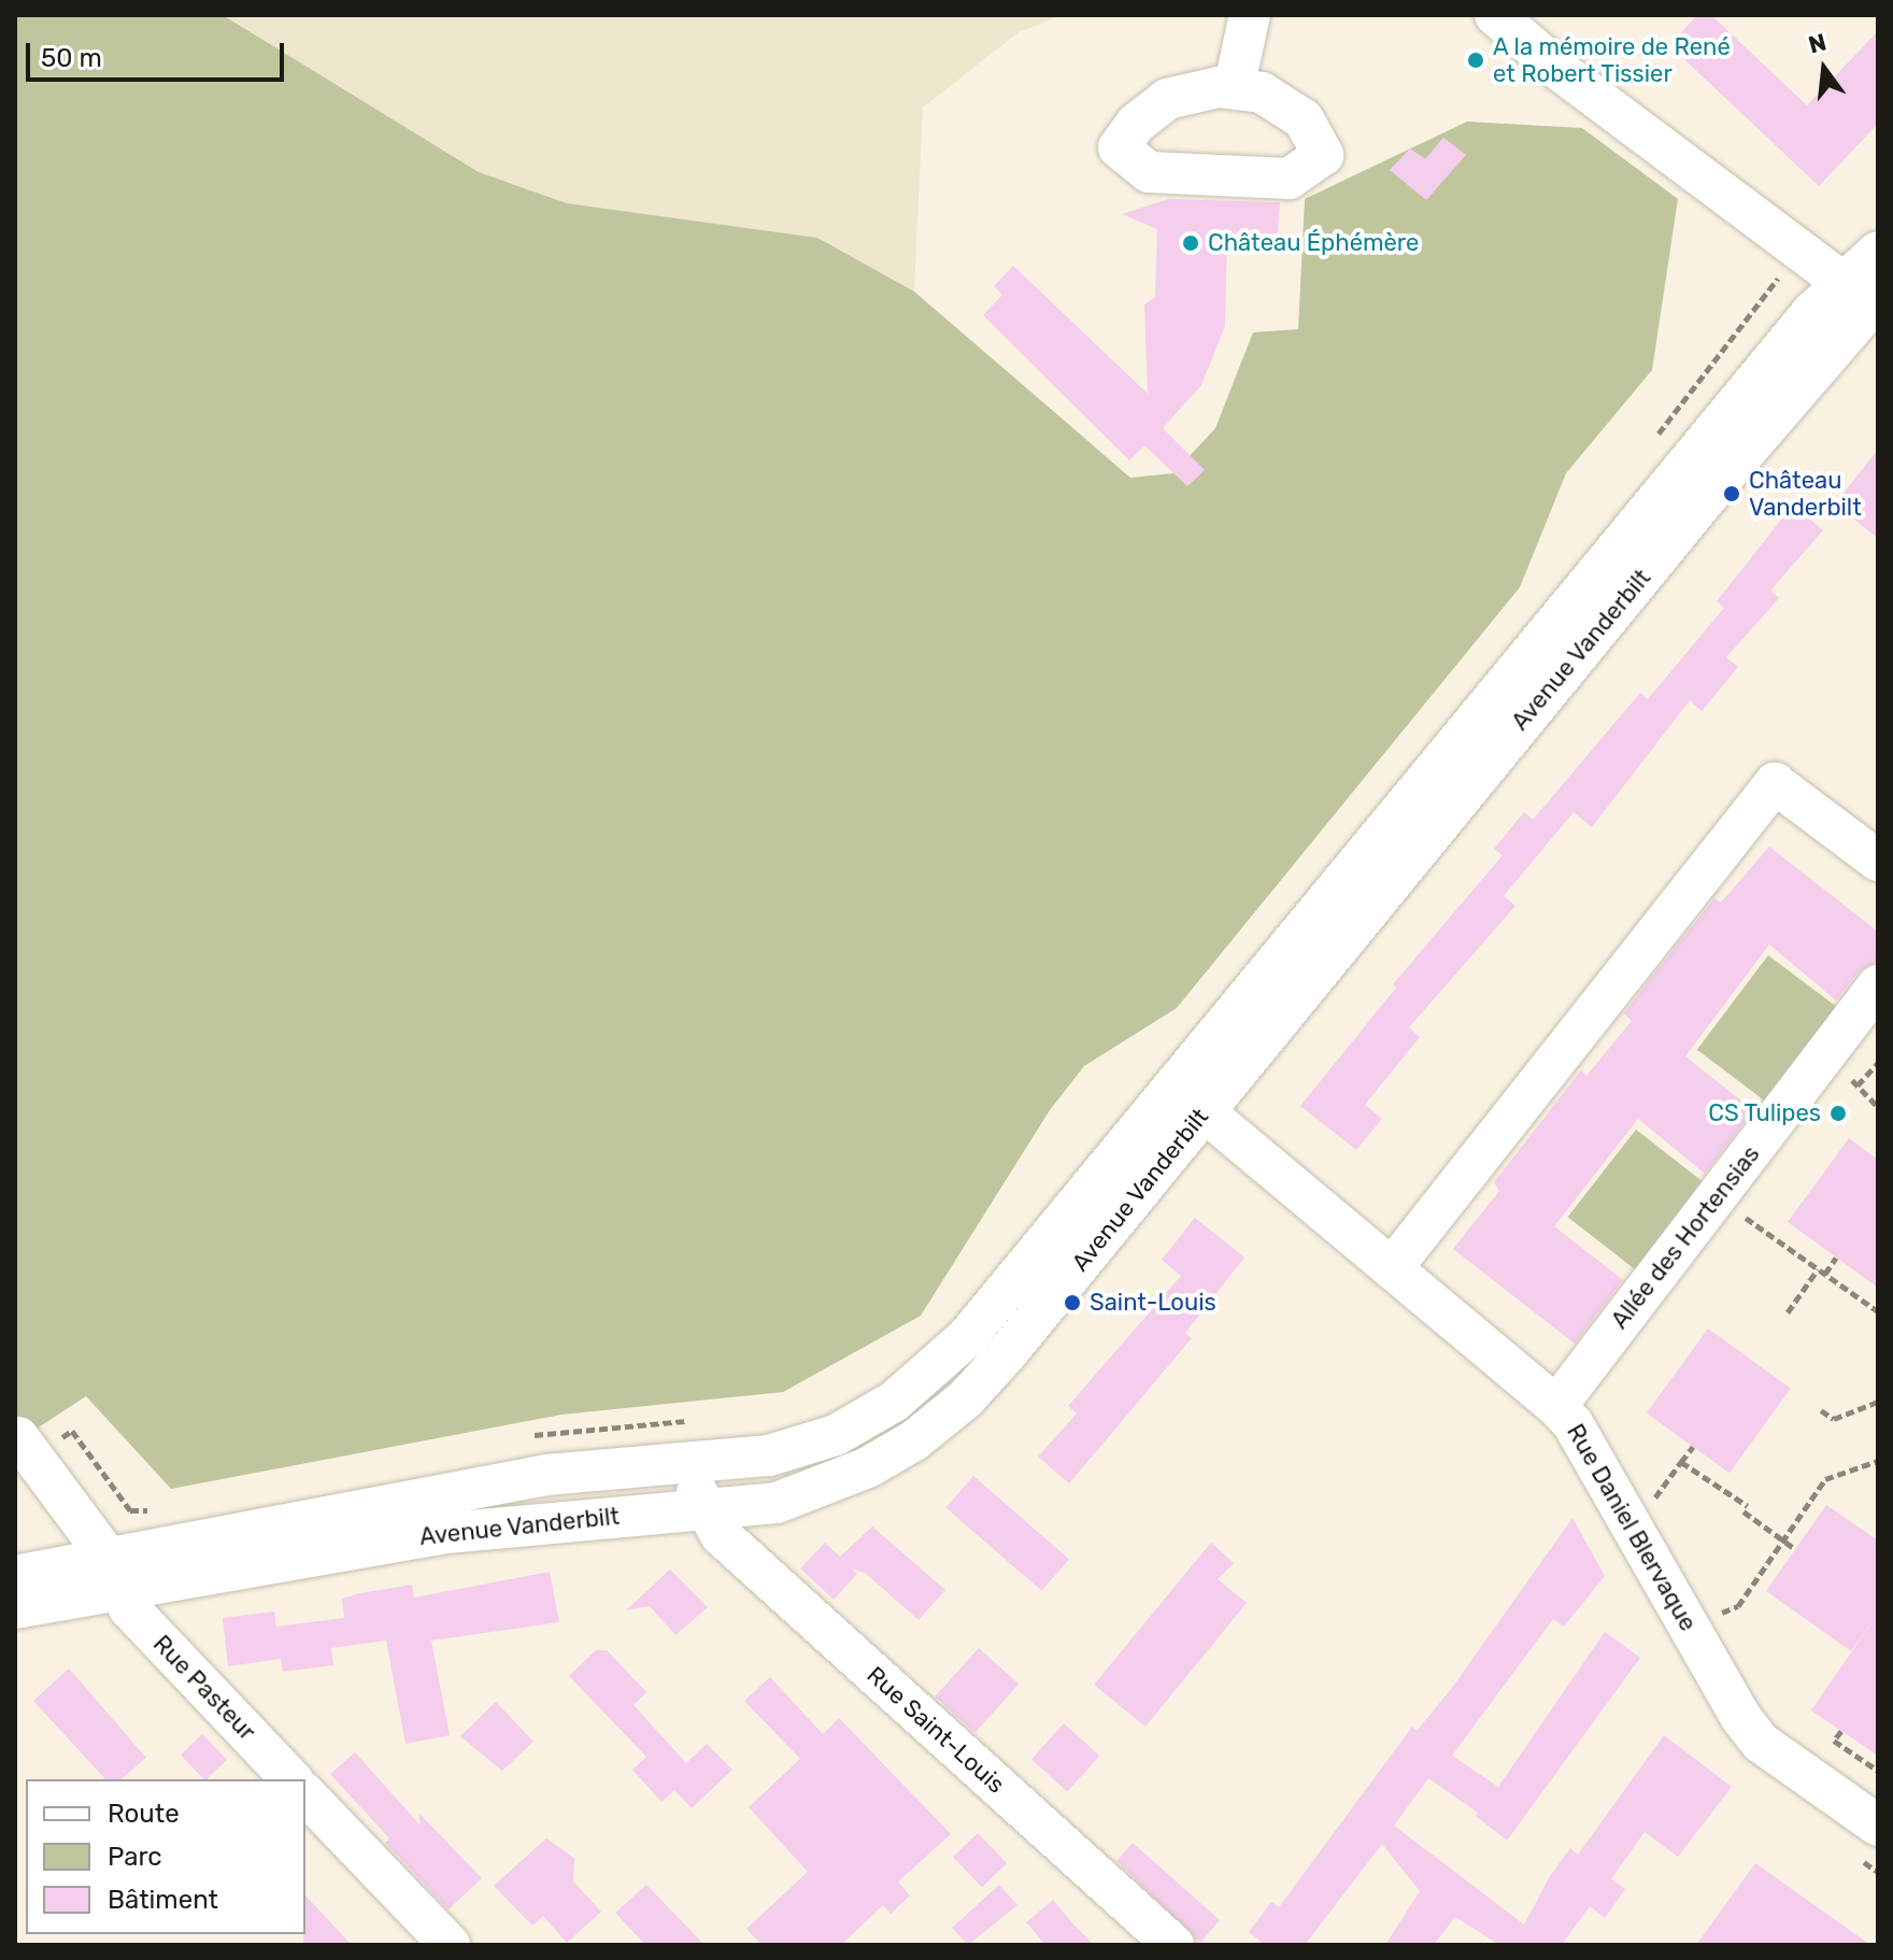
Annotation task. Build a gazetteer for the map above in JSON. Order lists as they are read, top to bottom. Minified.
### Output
{"streets":{"street":["Avenue Vanderbilt","Allée des Hortensias","Rue Daniel Blervaque","Rue Pasteur","Rue Saint-Louis"]},"crossings":[["Avenue Vanderbilt","Rue Daniel Blervaque"],["Avenue Vanderbilt","Rue Pasteur"],["Avenue Vanderbilt","Rue Saint-Louis"],["Allée des Hortensias","Rue Daniel Blervaque"]],"places":["A la mémoire de René et Robert Tissier","Château Éphémère","Château Vanderbilt","CS Tulipes","Saint-Louis"],"legend":["Route","Parc","Bâtiment"],"scale_bar":"50 m","north":"top"}
